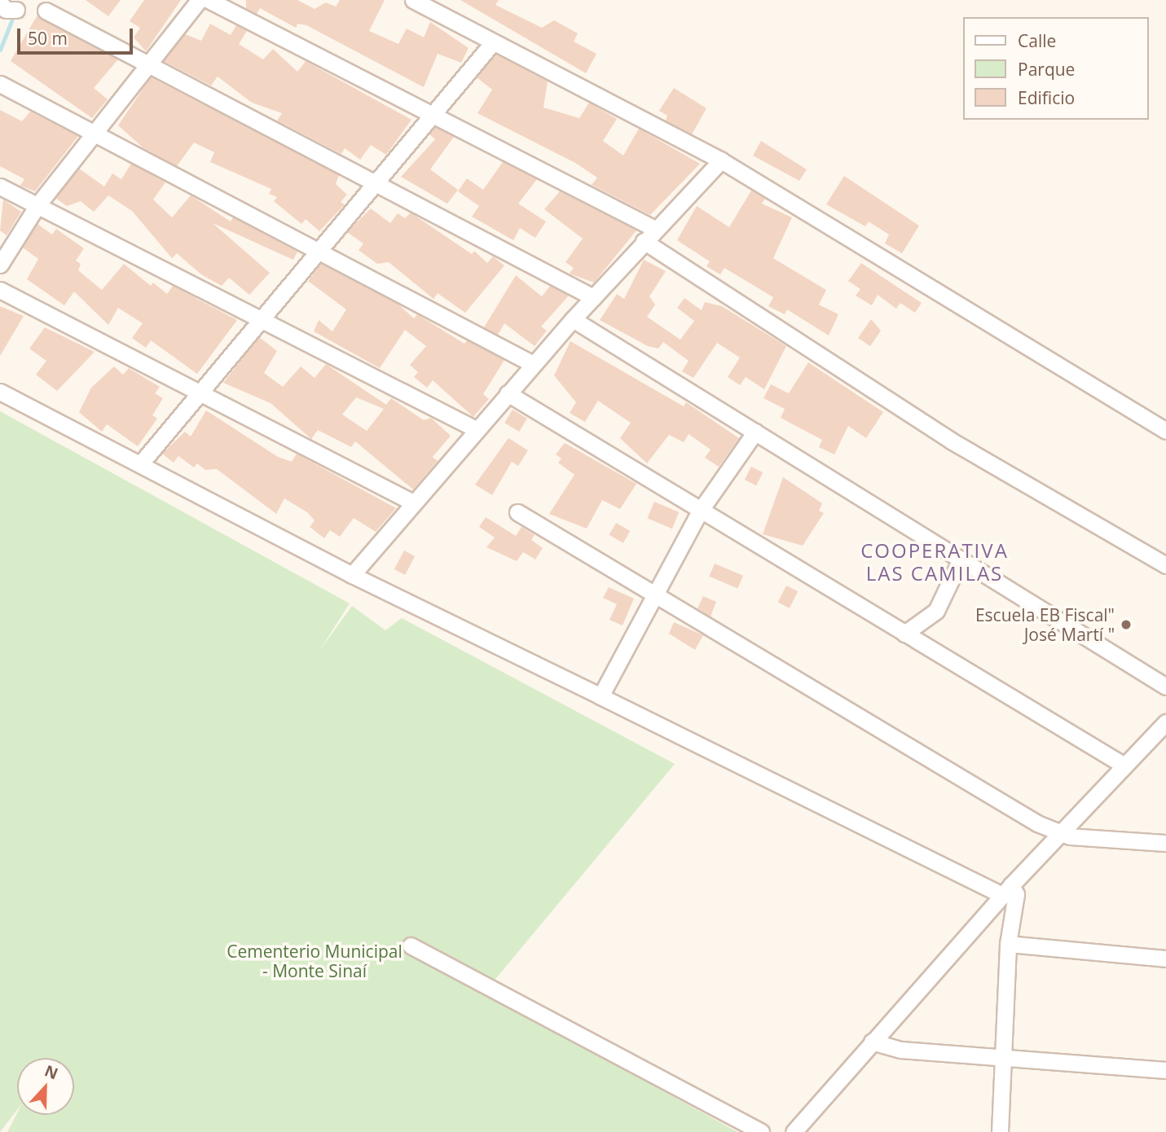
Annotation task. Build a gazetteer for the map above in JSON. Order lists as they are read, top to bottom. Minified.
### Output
{"districts":["COOPERATIVA LAS CAMILAS"],"parks":["Cementerio Municipal - Monte Sinaí"],"places":["Escuela EB Fiscal\" José Martí \""],"legend":["Calle","Parque","Edificio"],"scale_bar":"50 m","north":"top"}
